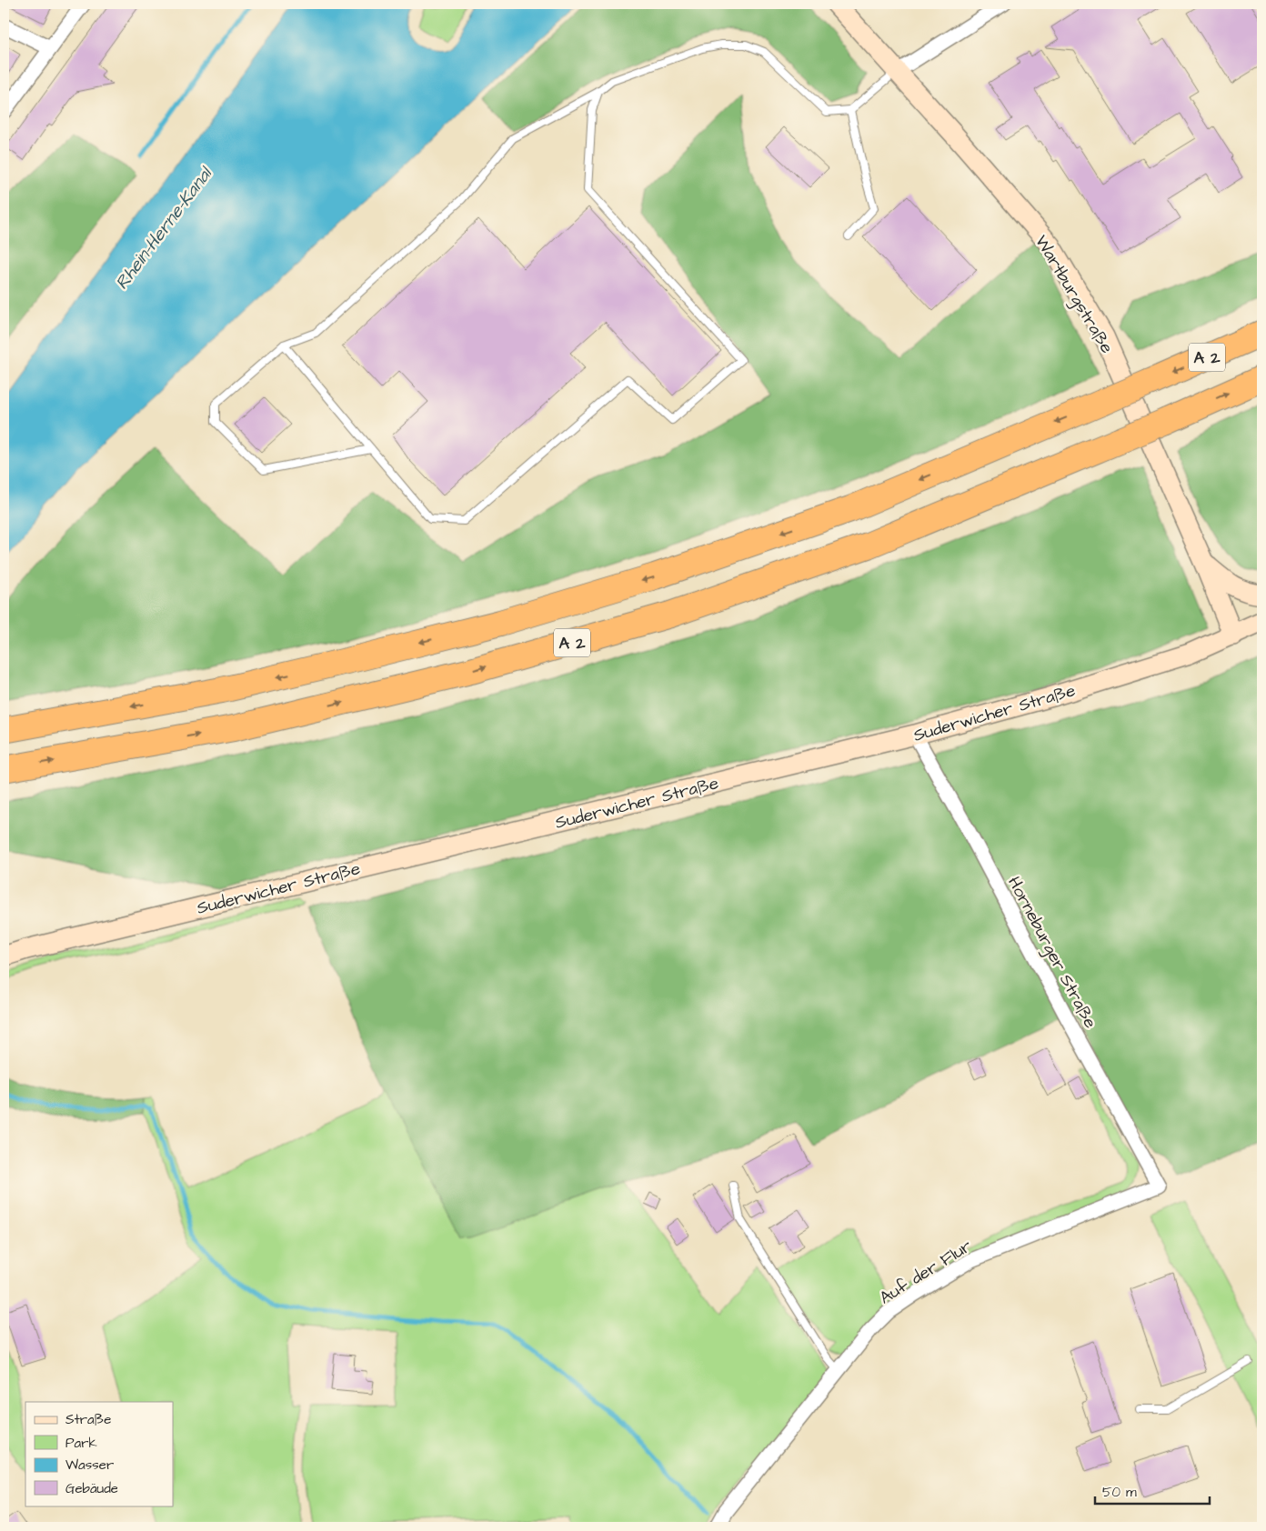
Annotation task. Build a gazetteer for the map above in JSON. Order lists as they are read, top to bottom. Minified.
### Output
{"streets":{"highway":["A 2"],"main road":["Wartburgstraße","Suderwicher Straße"],"street":["Horneburger Straße","Auf der Flur"]},"crossings":[["Wartburgstraße","Suderwicher Straße"],["Suderwicher Straße","Horneburger Straße"],["Horneburger Straße","Auf der Flur"]],"water":["Rhein-Herne-Kanal"],"legend":["Straße","Park","Wasser","Gebäude"],"scale_bar":"50 m"}
